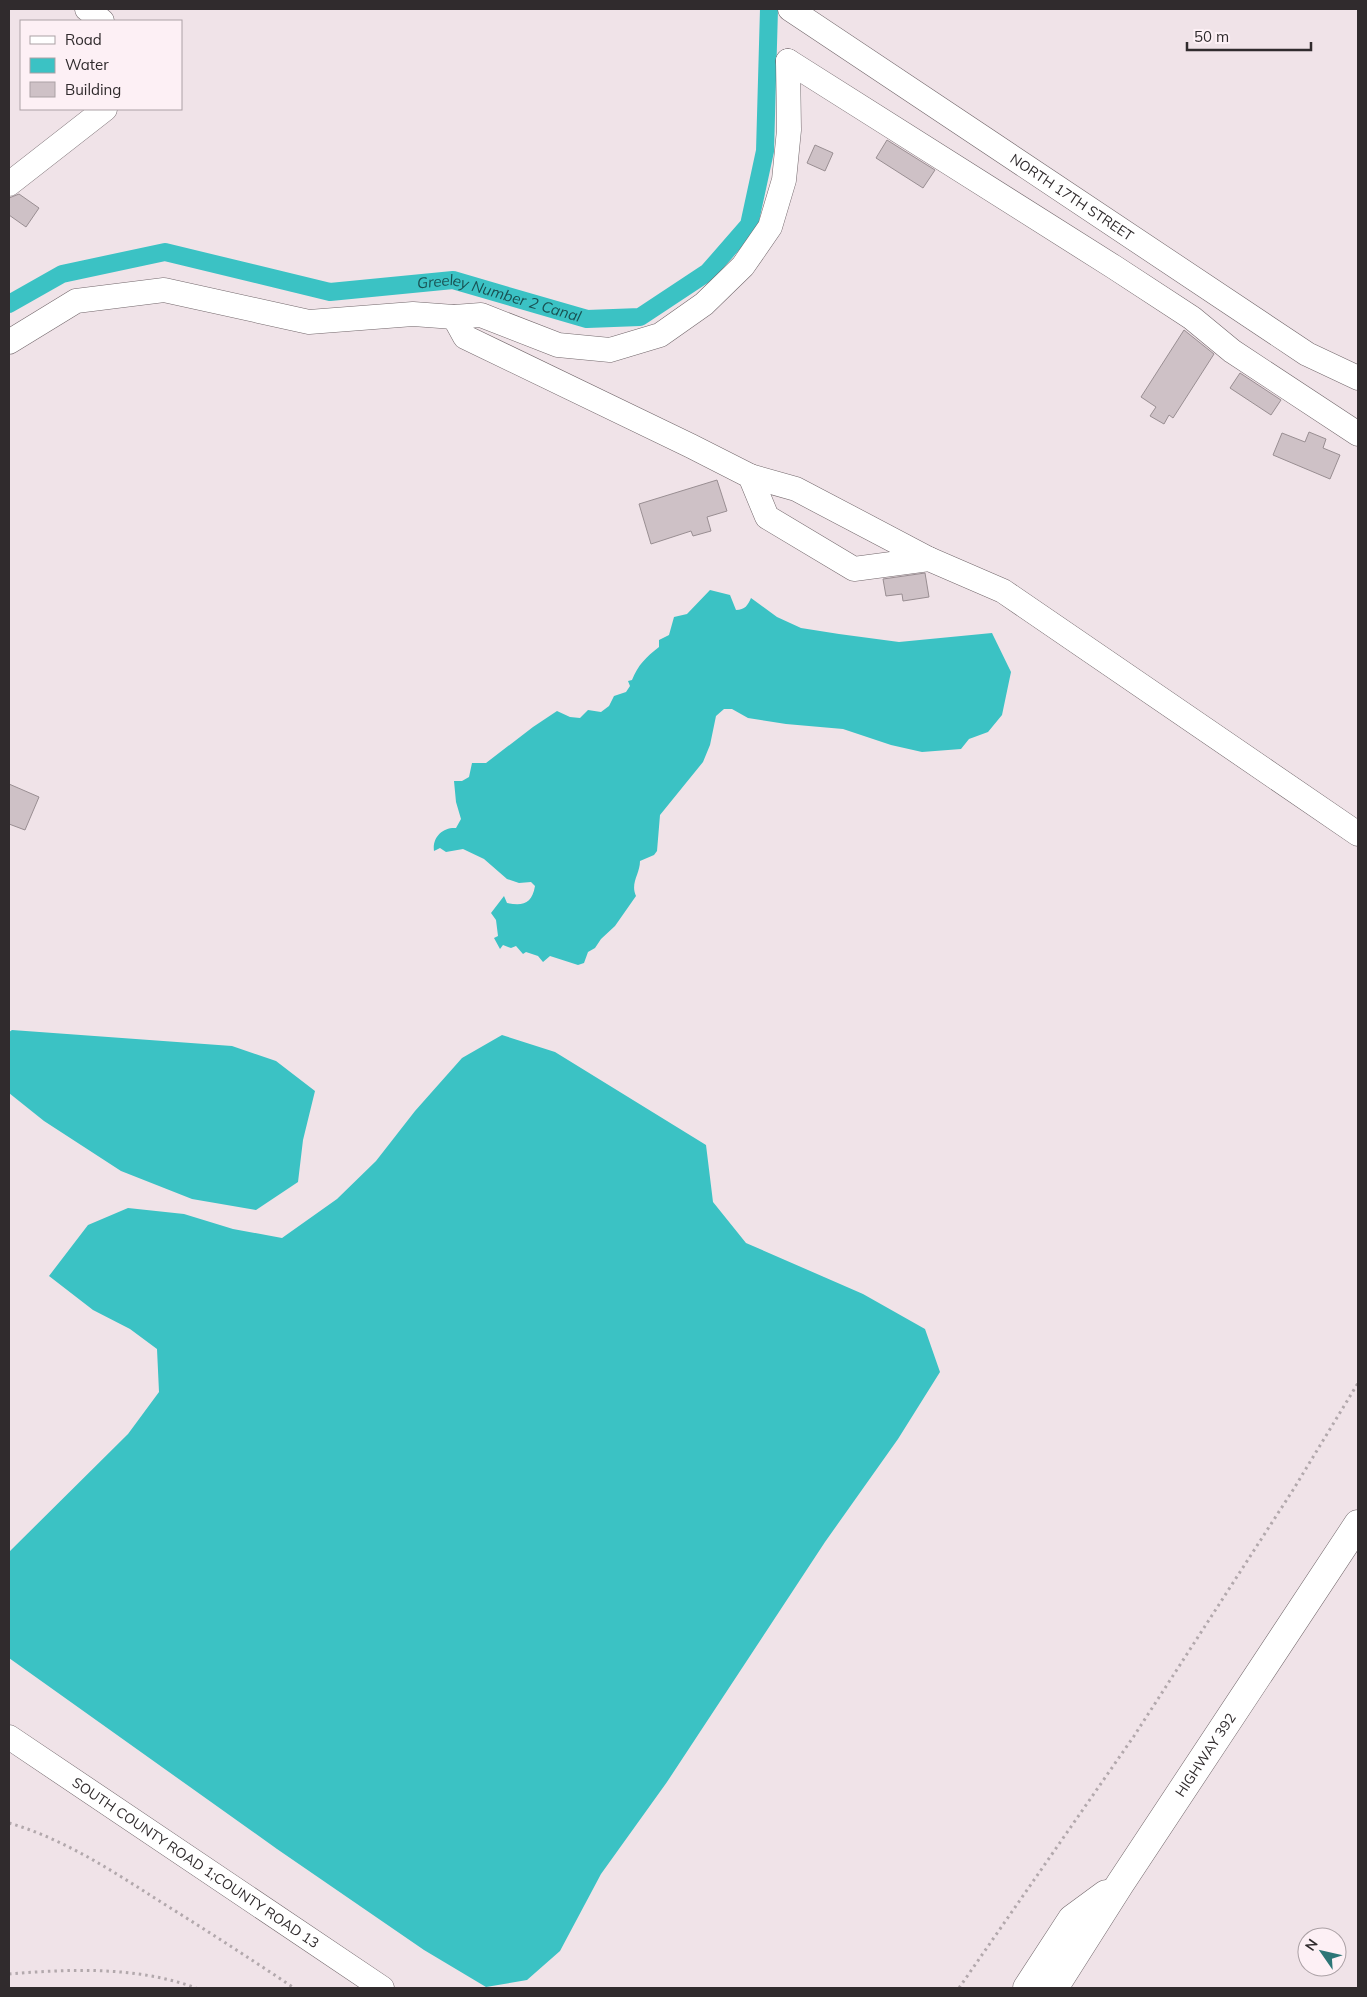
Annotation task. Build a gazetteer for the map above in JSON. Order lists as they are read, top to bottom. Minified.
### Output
{"streets":{"main road":["HIGHWAY 392"],"street":["NORTH 17TH STREET","SOUTH COUNTY ROAD 1;COUNTY ROAD 13"]},"water":["Greeley Number 2 Canal"],"legend":["Road","Water","Building"],"scale_bar":"50 m","north":"top left"}
